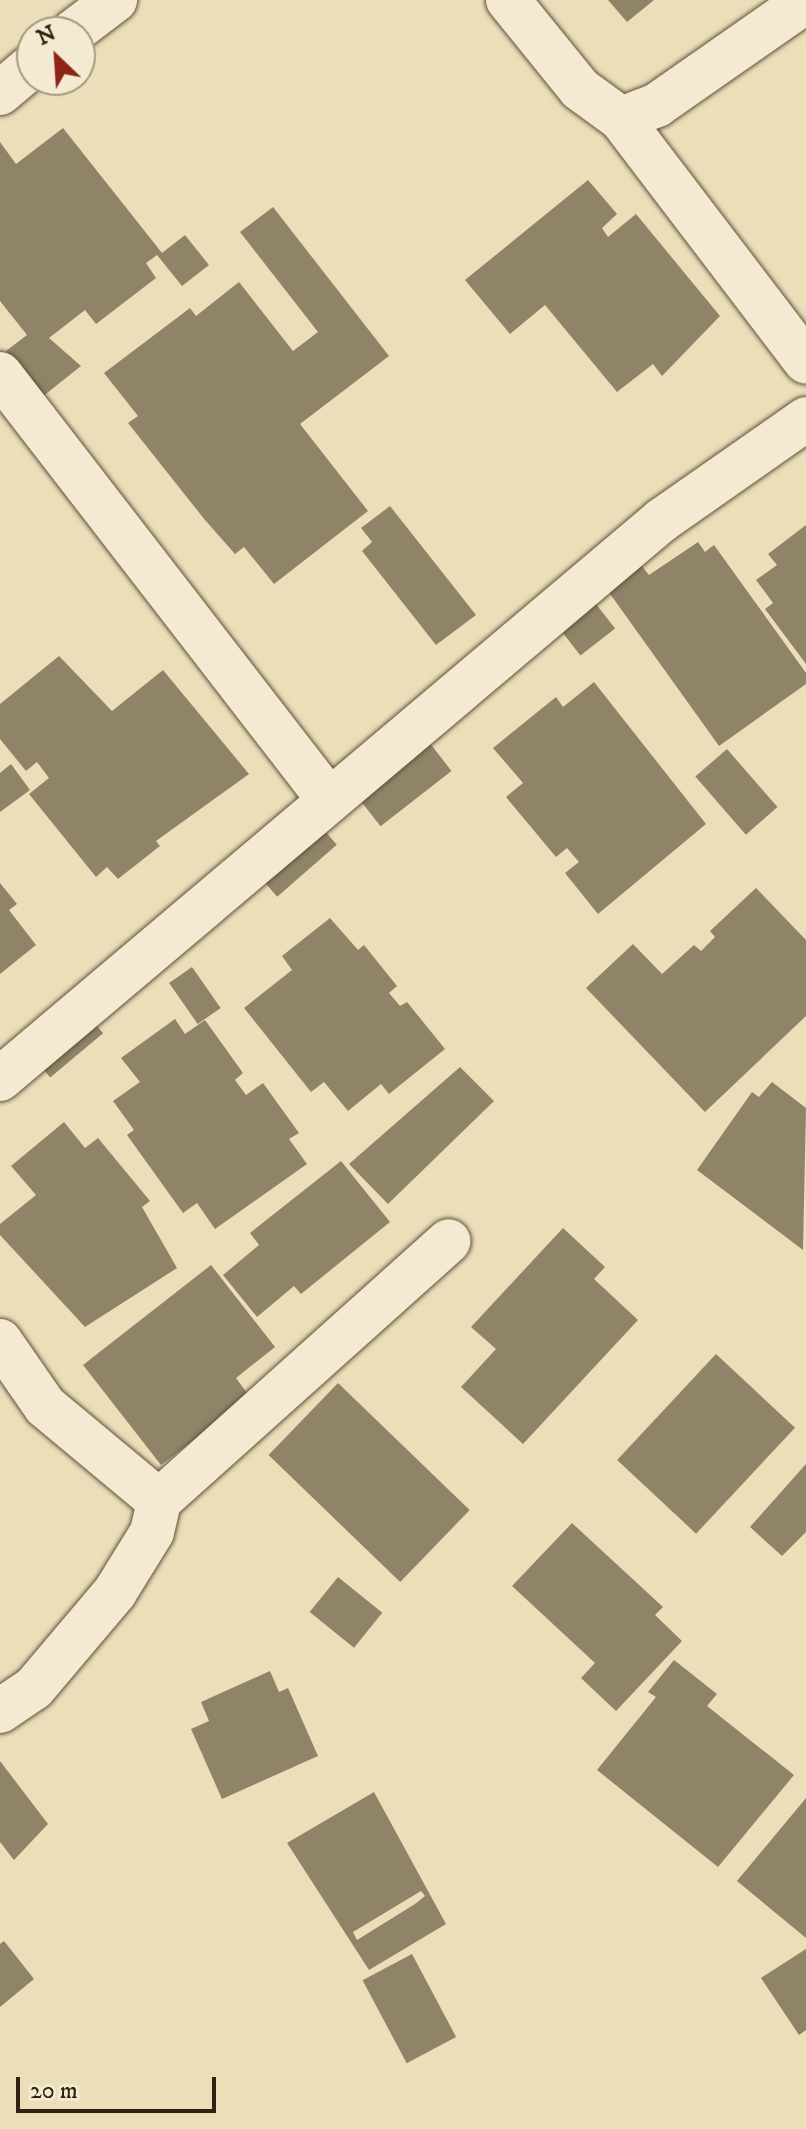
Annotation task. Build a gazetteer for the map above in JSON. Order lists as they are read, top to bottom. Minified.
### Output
{"scale_bar":"20 m","north":"top left"}
